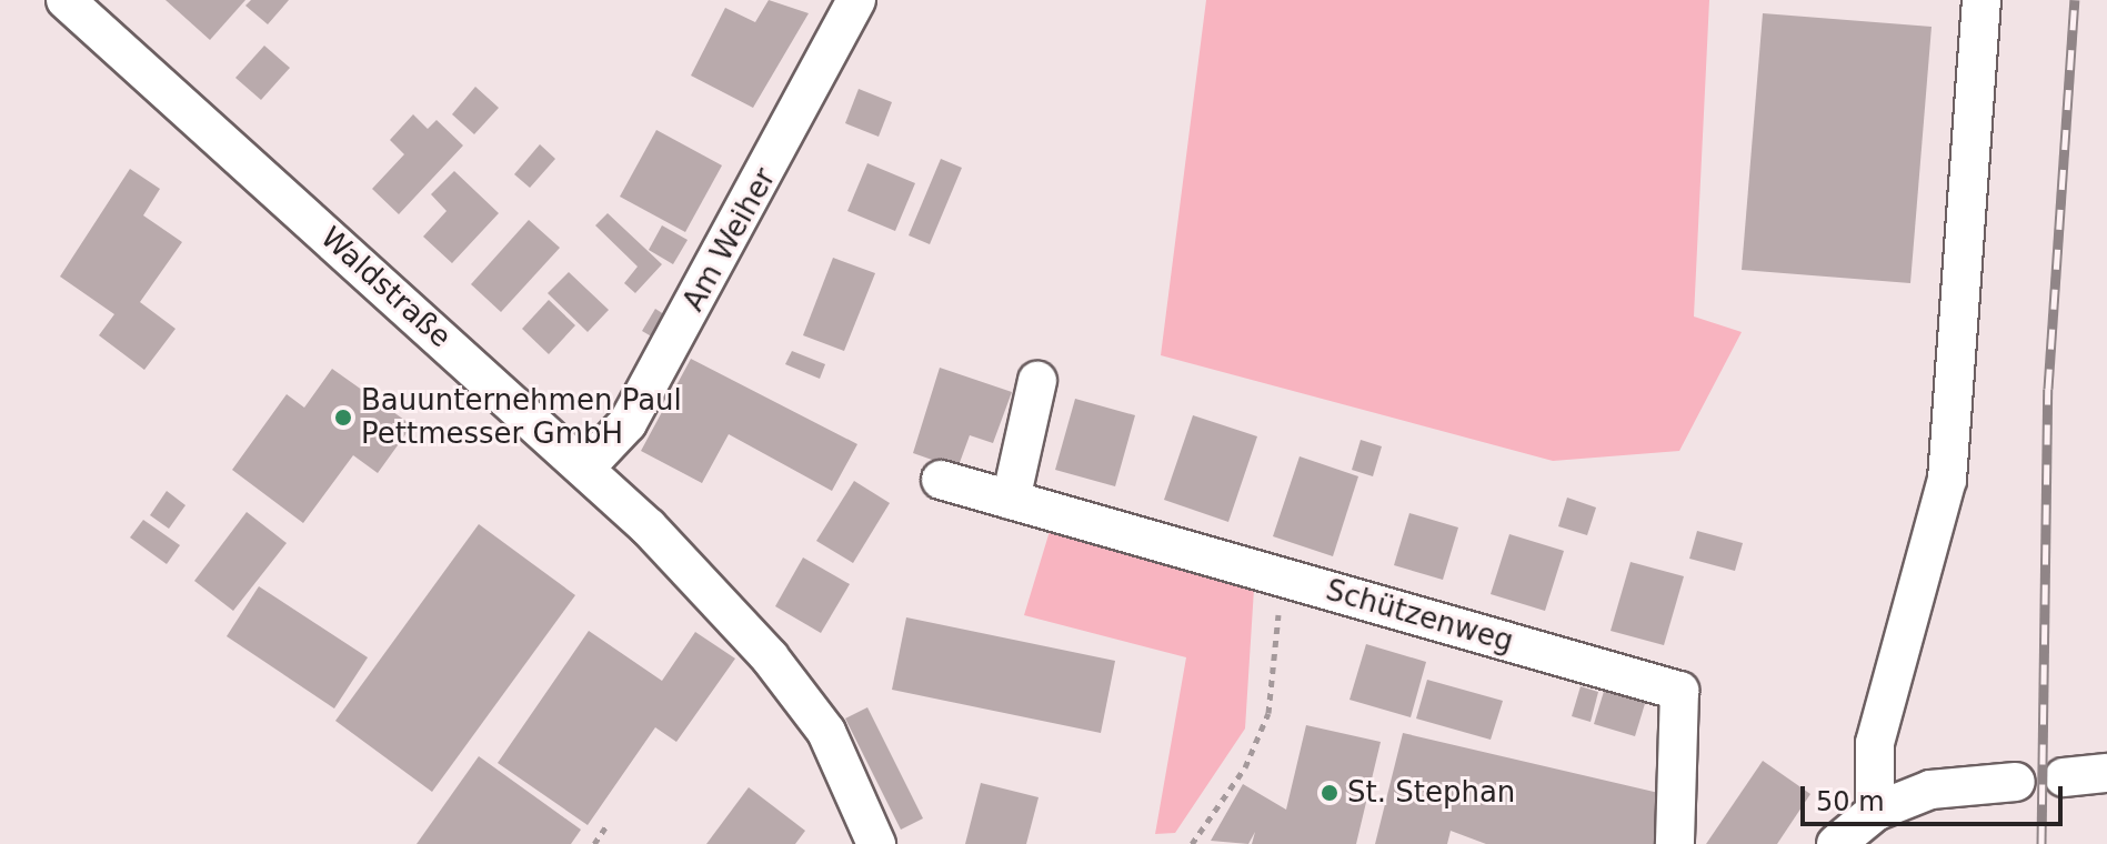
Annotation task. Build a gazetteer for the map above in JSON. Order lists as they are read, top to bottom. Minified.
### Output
{"streets":{"street":["Am Weiher","Waldstraße","Schützenweg"]},"crossings":[["Am Weiher","Waldstraße"]],"places":["Bauunternehmen Paul Pettmesser GmbH","St. Stephan"],"scale_bar":"50 m"}
